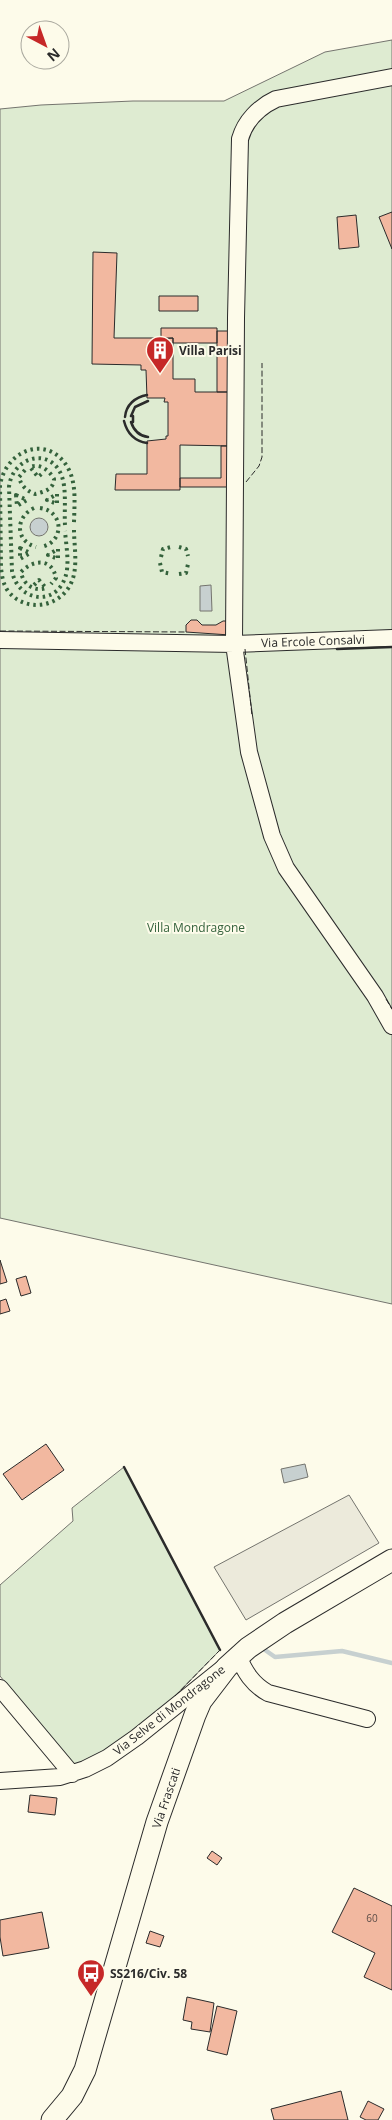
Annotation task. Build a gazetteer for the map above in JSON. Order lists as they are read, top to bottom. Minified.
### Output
{"streets":{"main road":["Via Frascati"],"street":["Via Ercole Consalvi","Via Selve di Mondragone"]},"crossings":[["Via Selve di Mondragone","Via Frascati"]],"parks":["Villa Mondragone"],"places":{"building":["Villa Parisi"],"bus stop":["SS216/Civ. 58"]},"house_numbers":["60"],"north":"bottom right"}
